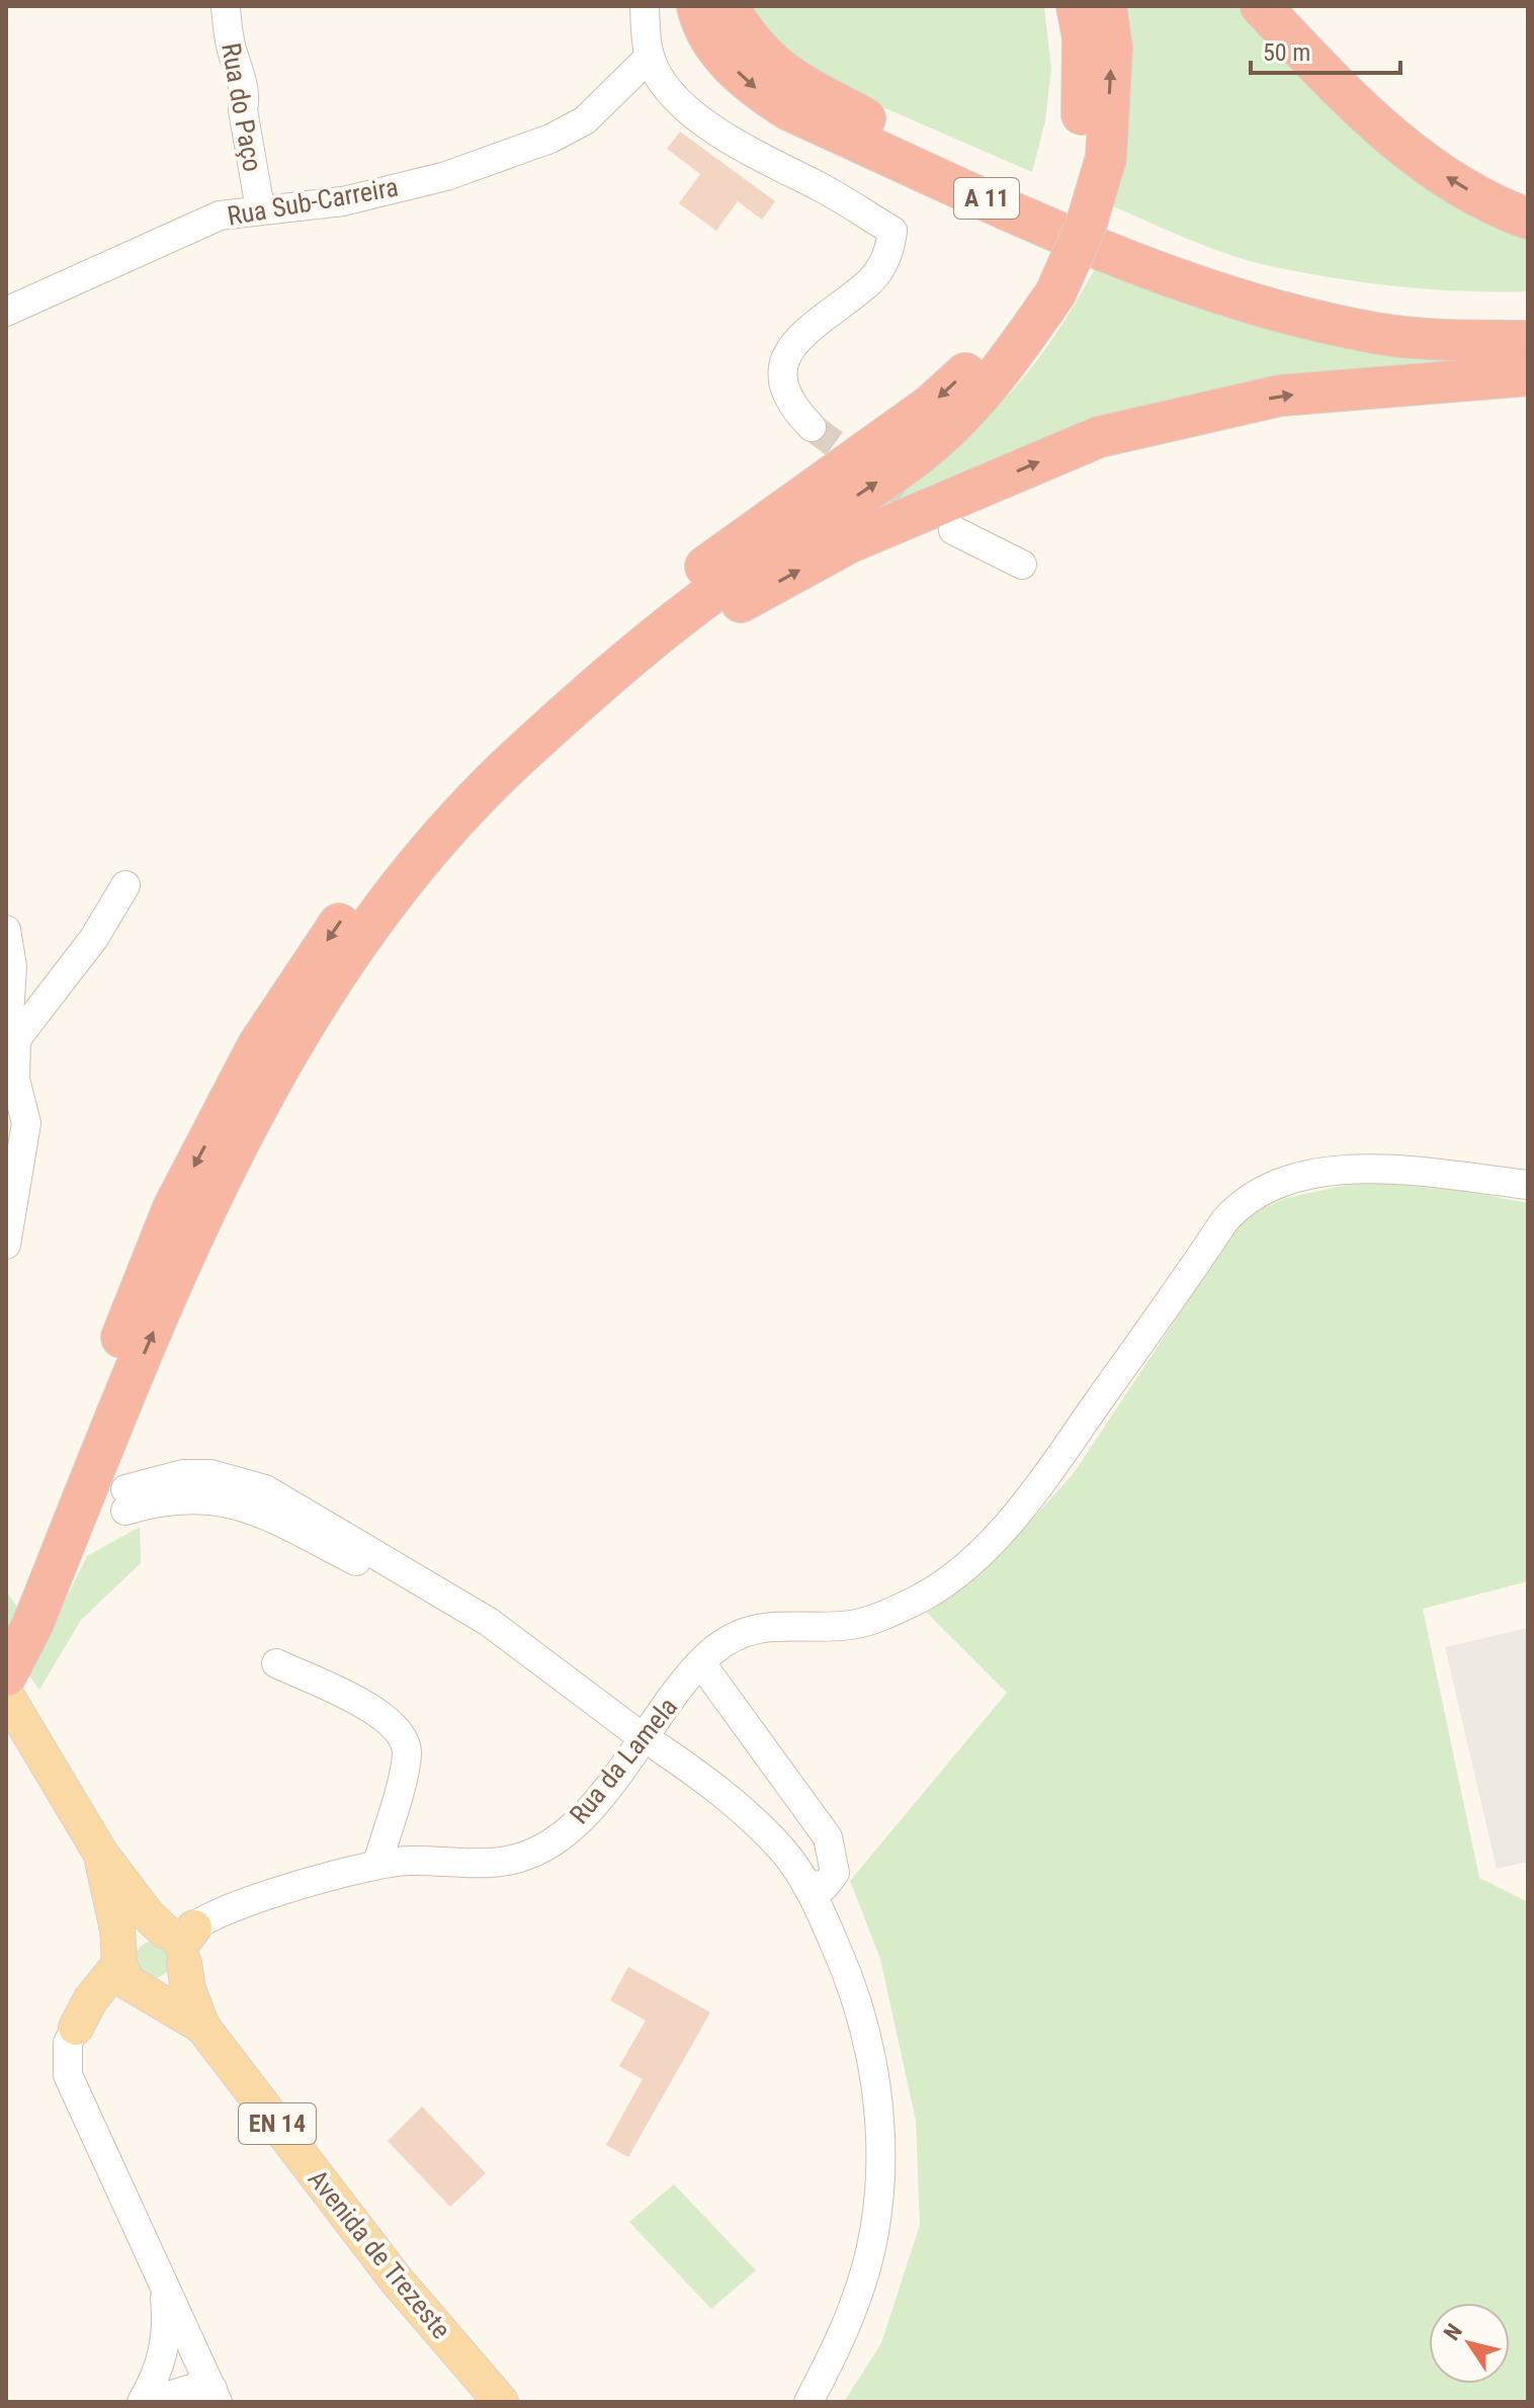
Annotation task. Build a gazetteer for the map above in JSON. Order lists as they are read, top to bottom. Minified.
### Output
{"streets":{"highway":["A 11"],"main road":["EN 14","Avenida de Trezeste"],"street":["Rua do Paço","Rua Sub-Carreira","Rua da Lamela"]},"crossings":[["Rua do Paço","Rua Sub-Carreira"],["Rua da Lamela","EN 14"],["EN 14","Avenida de Trezeste"]],"scale_bar":"50 m","north":"top left"}
